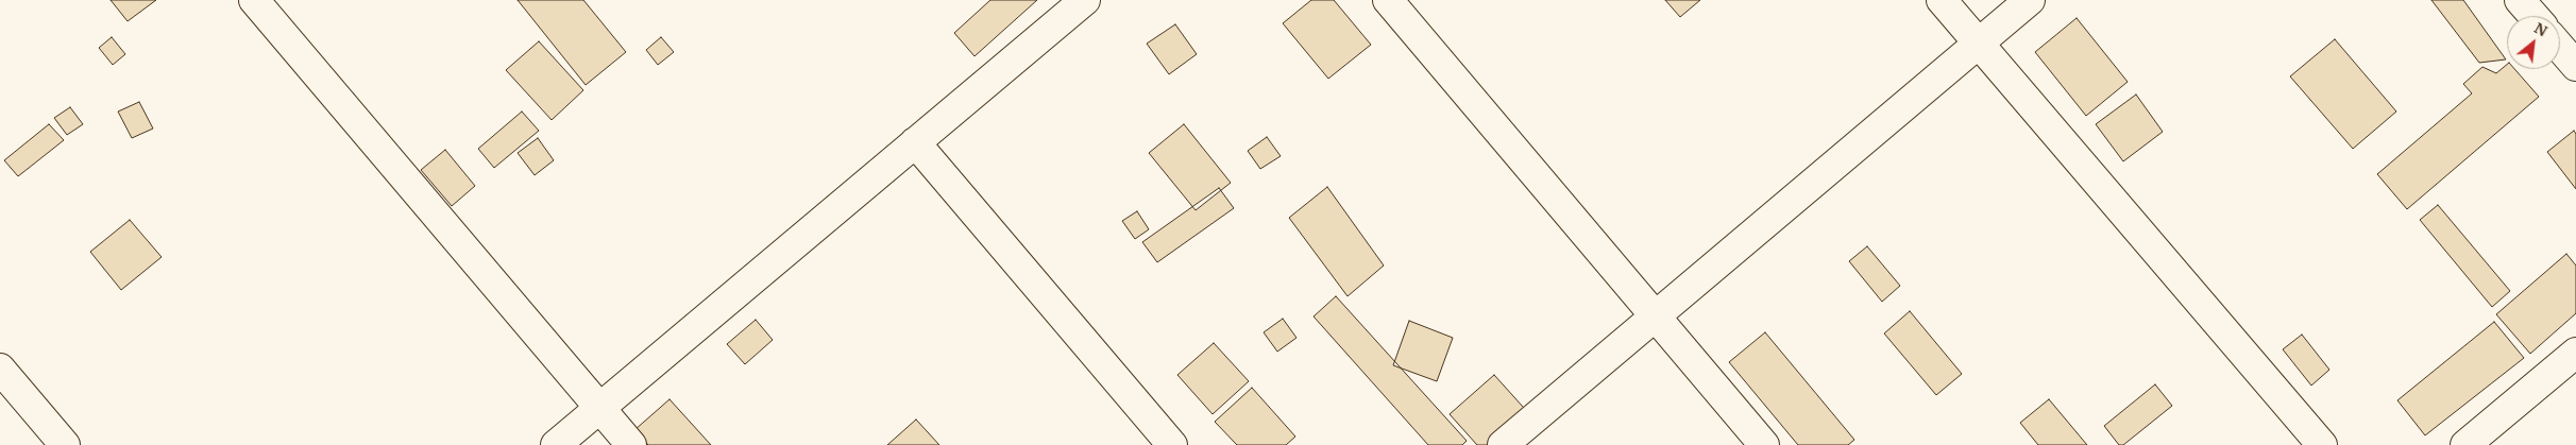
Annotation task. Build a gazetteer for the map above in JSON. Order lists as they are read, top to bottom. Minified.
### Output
{"north":"top right"}
